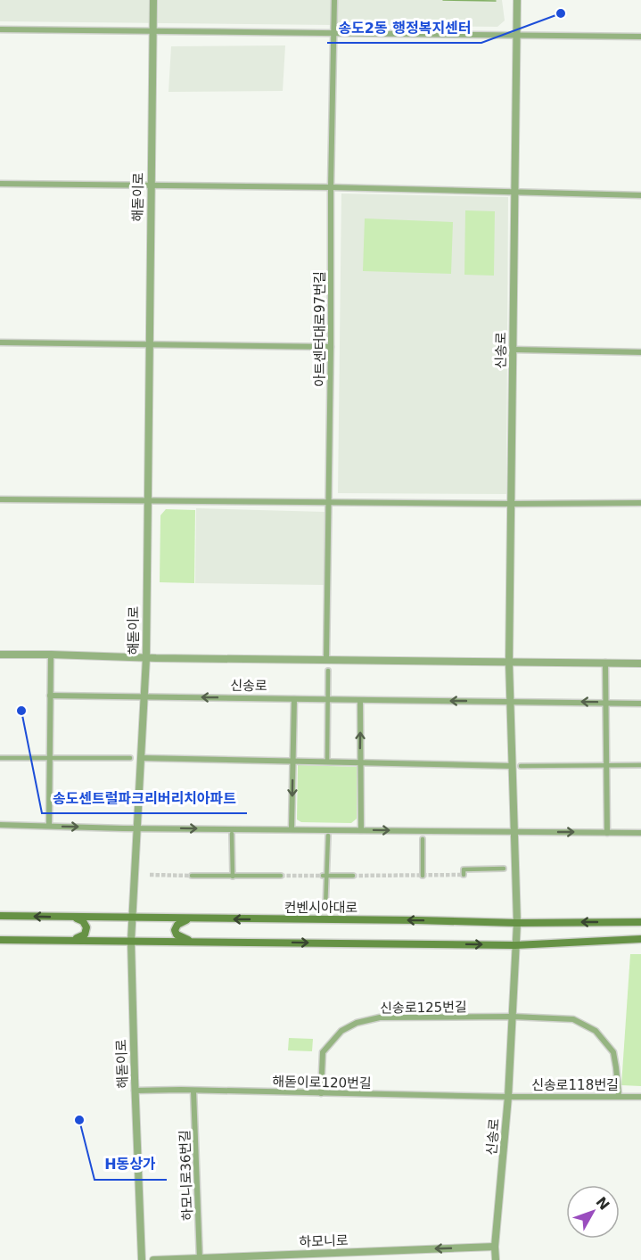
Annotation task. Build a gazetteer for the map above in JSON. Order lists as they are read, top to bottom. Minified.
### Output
{"streets":{"main road":["컨벤시아대로"],"street":["해돋이로","아트센터대로97번길","신송로","신송로125번길","해돋이로120번길","신송로118번길","하모니로36번길","하모니로"]},"crossings":[["해돋이로","신송로"],["해돋이로","컨벤시아대로"],["해돋이로","해돋이로120번길"],["신송로","컨벤시아대로"],["신송로","신송로125번길"],["신송로","해돋이로120번길"],["신송로","신송로118번길"],["신송로","하모니로"],["신송로125번길","해돋이로120번길"],["해돋이로120번길","신송로118번길"],["해돋이로120번길","하모니로36번길"],["하모니로36번길","하모니로"]],"one_way":["하모니로"],"places":["송도2동 행정복지센터","송도센트럴파크리버리치아파트","H동상가"],"north":"top right"}
